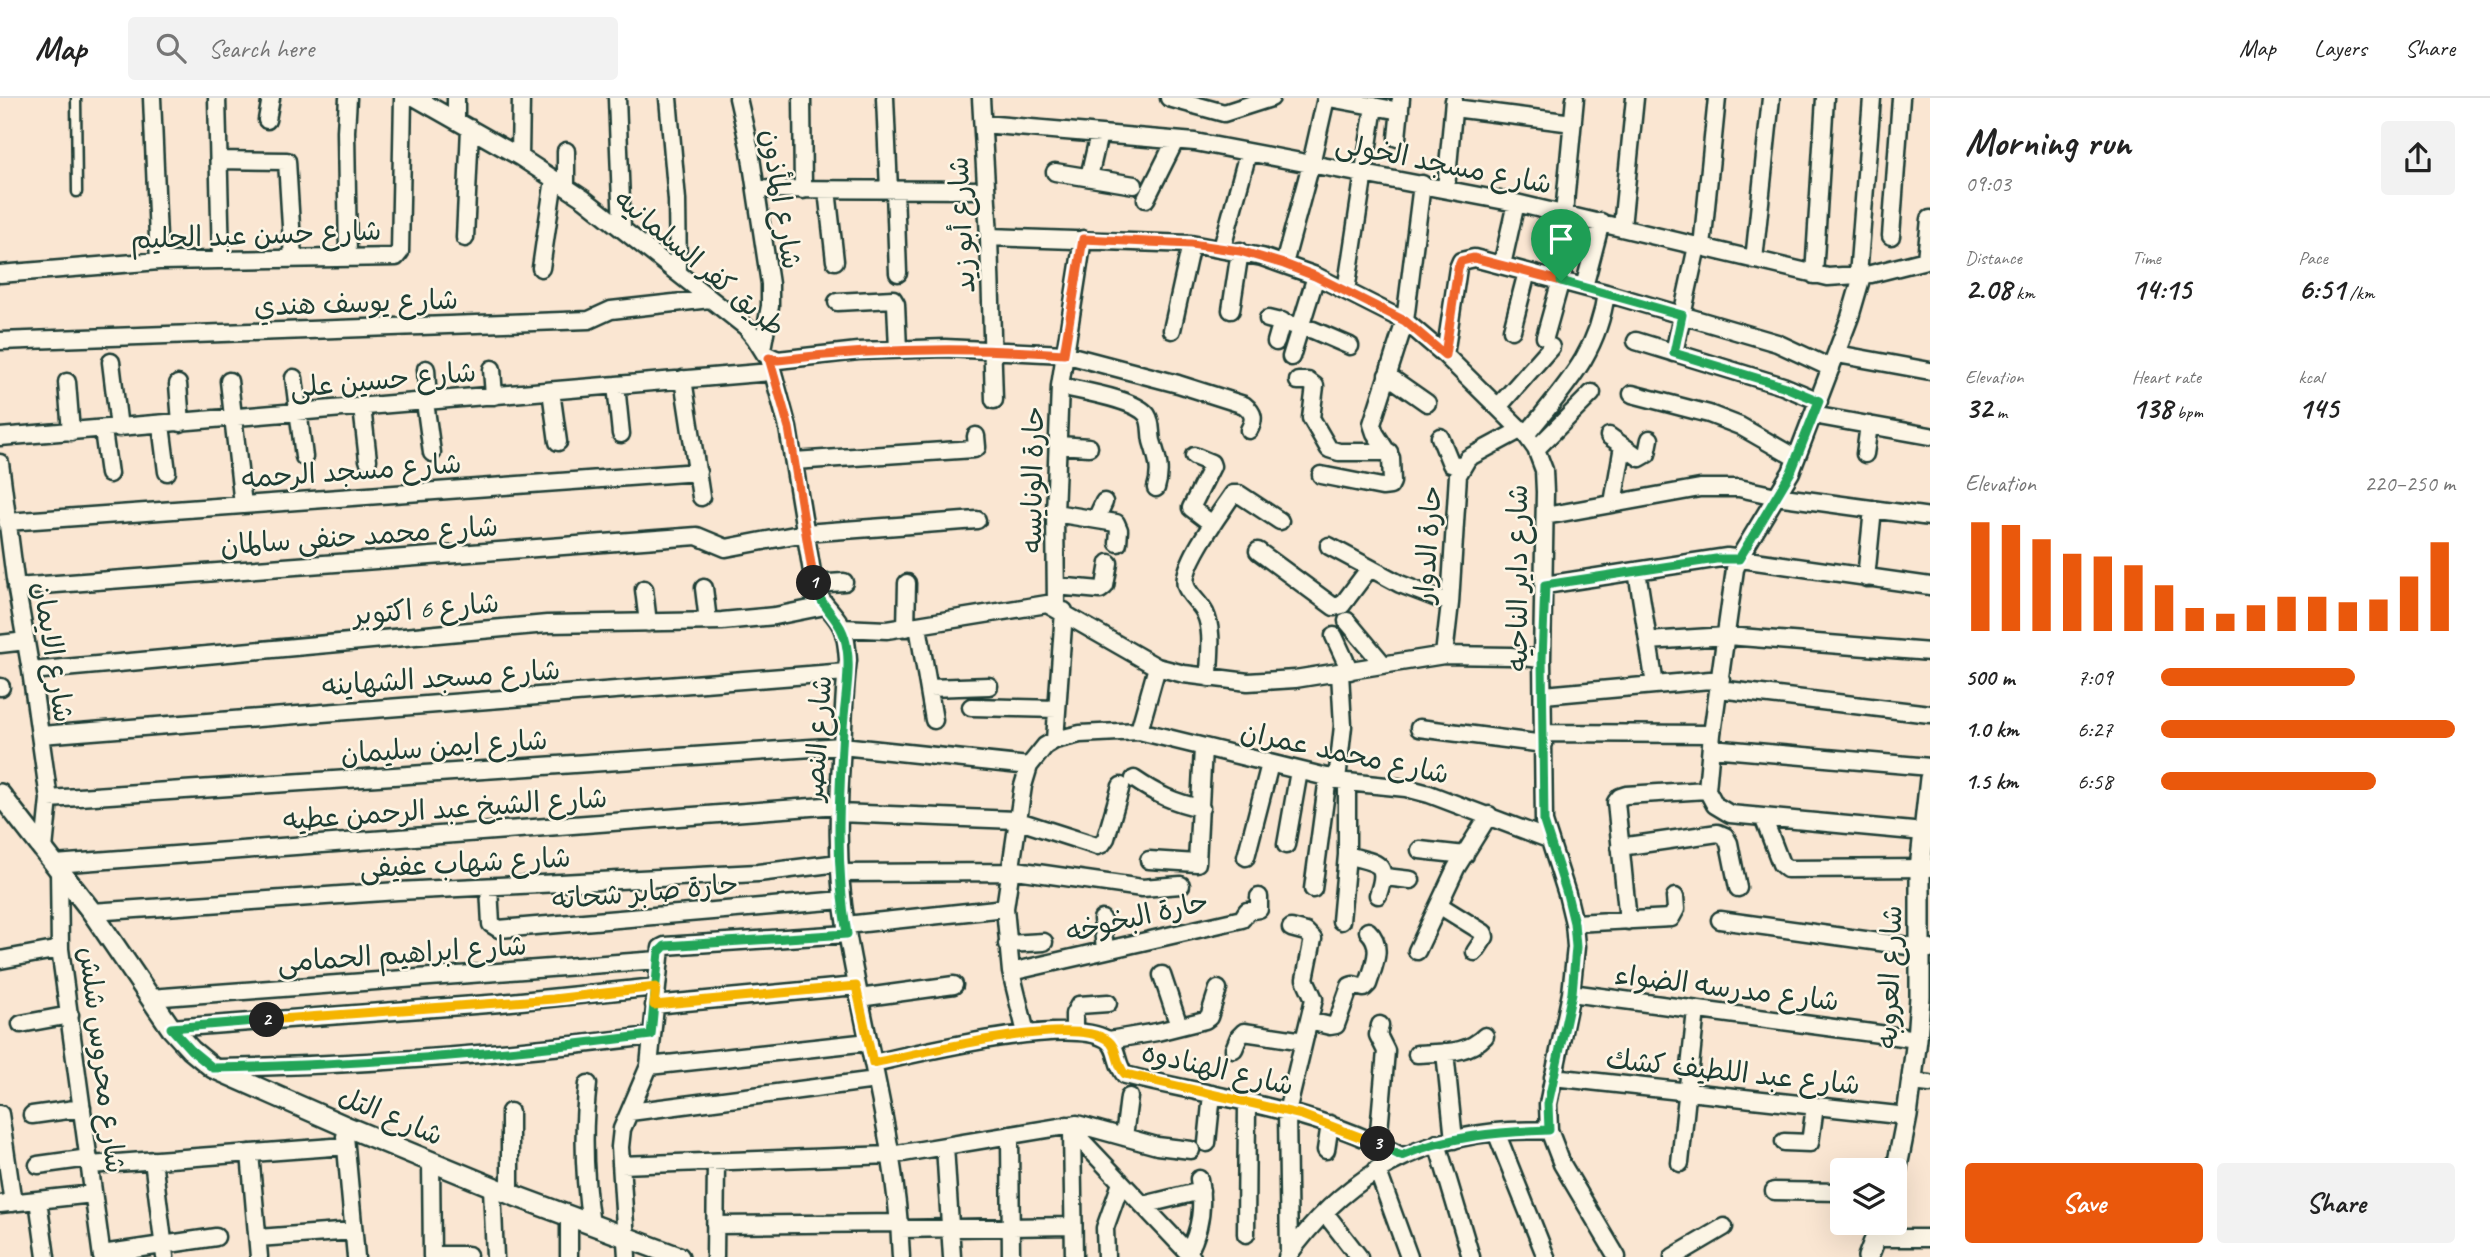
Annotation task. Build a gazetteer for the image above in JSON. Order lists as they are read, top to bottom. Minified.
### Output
{"streets":{"street":["شارع مسجد الخولى","شارع المأذون","شارع أبو زيد","شارع حسن عبد الحليم","طريق كفر السلمانيه","شارع يوسف هندي","شارع حسين على","شارع مسجد الرحمه","حارة الونايسه","شارع محمد حنفى سالمان","حارة الدوار","شارع داير الناحيه","شارع 6 اكتوبر","شارع الايمان","شارع مسجد الشهاينه","شارع النصر","شارع ايمن سليمان","شارع محمد عمران","شارع الشيخ عبد الرحمن عطيه","شارع شهاب عفيفى","حارة صابر شحاته","حارة البخوخه","شارع ابراهيم الحمامى","شارع العروبه","شارع مدرسه الضواء","شارع محروس شلش","شارع الهنادوه","شارع عبد اللطيف كشك","شارع التل"]},"crossings":[["شارع مسجد الخولى","شارع أبو زيد"],["شارع المأذون","طريق كفر السلمانيه"],["شارع المأذون","شارع حسين على"],["شارع المأذون","شارع النصر"],["شارع أبو زيد","طريق كفر السلمانيه"],["شارع أبو زيد","شارع داير الناحيه"],["طريق كفر السلمانيه","شارع يوسف هندي"],["طريق كفر السلمانيه","شارع حسين على"],["طريق كفر السلمانيه","حارة الونايسه"],["طريق كفر السلمانيه","شارع النصر"],["شارع حسين على","شارع النصر"],["شارع مسجد الرحمه","شارع الايمان"],["حارة الونايسه","شارع داير الناحيه"],["حارة الونايسه","شارع محمد عمران"],["شارع محمد حنفى سالمان","شارع الايمان"],["شارع محمد حنفى سالمان","شارع النصر"],["حارة الدوار","شارع داير الناحيه"],["شارع داير الناحيه","شارع محمد عمران"],["شارع داير الناحيه","شارع مدرسه الضواء"],["شارع داير الناحيه","شارع عبد اللطيف كشك"],["شارع 6 اكتوبر","شارع الايمان"],["شارع 6 اكتوبر","شارع النصر"],["شارع الايمان","شارع مسجد الشهاينه"],["شارع الايمان","شارع ايمن سليمان"],["شارع الايمان","شارع الشيخ عبد الرحمن عطيه"],["شارع الايمان","شارع محروس شلش"],["شارع الايمان","شارع التل"],["شارع مسجد الشهاينه","شارع النصر"],["شارع النصر","شارع ايمن سليمان"],["شارع النصر","شارع الشيخ عبد الرحمن عطيه"],["شارع النصر","شارع شهاب عفيفى"],["شارع النصر","حارة صابر شحاته"],["شارع النصر","شارع ابراهيم الحمامى"],["شارع النصر","شارع الهنادوه"],["شارع الشيخ عبد الرحمن عطيه","شارع محروس شلش"],["شارع الشيخ عبد الرحمن عطيه","شارع التل"],["شارع شهاب عفيفى","حارة صابر شحاته"],["شارع شهاب عفيفى","شارع التل"],["شارع ابراهيم الحمامى","شارع التل"],["شارع العروبه","شارع مدرسه الضواء"],["شارع العروبه","شارع عبد اللطيف كشك"],["شارع محروس شلش","شارع التل"]],"page":{"header":"Map","search":"Search here","nav":["Map","Layers","Share"],"heading":["Morning run","09:03"],"stats":[["Distance","2.08 km"],["Time","14:15"],["Pace","6:51 /km"],["Elevation","32 m"],["Heart rate","138 bpm"],["kcal","145"]],"chart":["Elevation","220–250 m"],"pins":["1","2","3"],"list":[{"name":"500 m","note":"7:09"},{"name":"1.0 km","note":"6:27"},{"name":"1.5 km","note":"6:58"}],"buttons":["Save","Share"]}}
